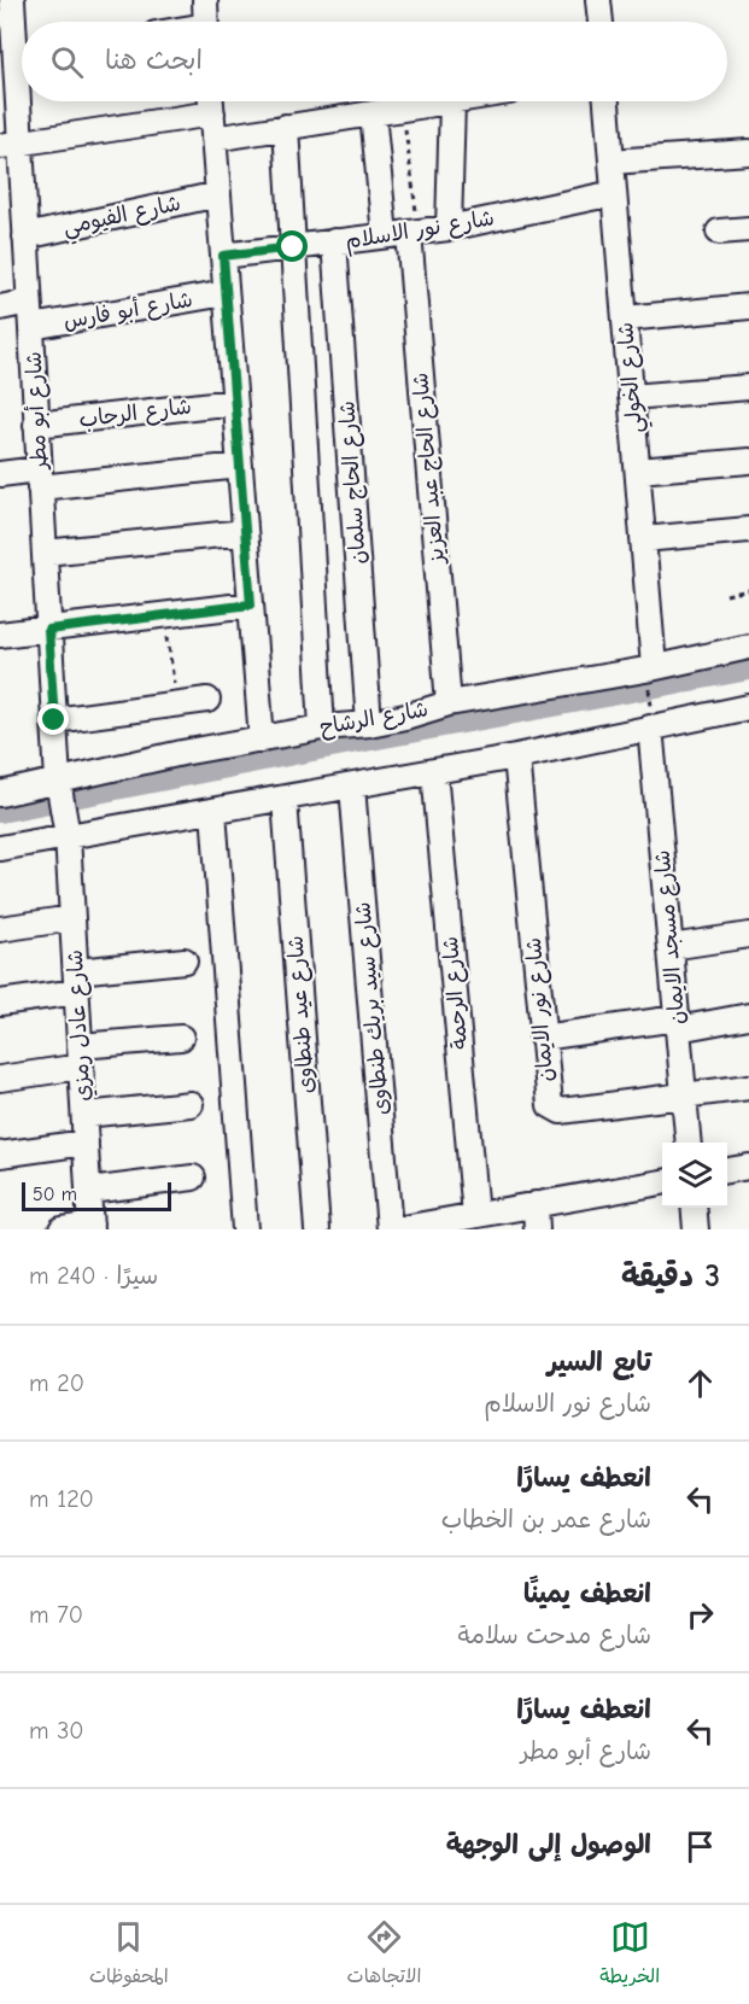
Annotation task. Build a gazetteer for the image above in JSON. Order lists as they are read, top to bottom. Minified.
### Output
{"streets":{"street":["شارع الفيومي","شارع نور الاسلام","شارع أبو فارس","شارع الخولي","شارع أبو مطر","شارع الرحاب","شارع الحاج عبد العزيز","شارع الحاج سلمان","شارع الرشاح","شارع مسجد الايمان","شارع الرحمة","شارع سيد بريك طنطاوى","شارع نور الايمان","شارع عيد طنطاوى","شارع عادل رمزي"]},"crossings":[["شارع الفيومي","شارع أبو مطر"],["شارع نور الاسلام","شارع الخولي"],["شارع نور الاسلام","شارع الحاج عبد العزيز"],["شارع نور الاسلام","شارع الحاج سلمان"],["شارع أبو فارس","شارع أبو مطر"],["شارع الخولي","شارع الرشاح"],["شارع أبو مطر","شارع الرحاب"],["شارع أبو مطر","شارع الرشاح"],["شارع أبو مطر","شارع عادل رمزي"],["شارع الحاج عبد العزيز","شارع الرشاح"],["شارع الحاج سلمان","شارع الرشاح"],["شارع مسجد الايمان","شارع نور الايمان"]],"scale_bar":"50 m","page":{"search":"ابحث هنا","scale":"50 m","heading":["3 دقيقة","سيرًا · 240 m"],"list":[["تابع السير","شارع نور الاسلام","20 m"],["انعطف يسارًا","شارع عمر بن الخطاب","120 m"],["انعطف يمينًا","شارع مدحت سلامة","70 m"],["انعطف يسارًا","شارع أبو مطر","30 m"],"الوصول إلى الوجهة"],"nav":["الخريطة","الاتجاهات","المحفوظات"]}}
